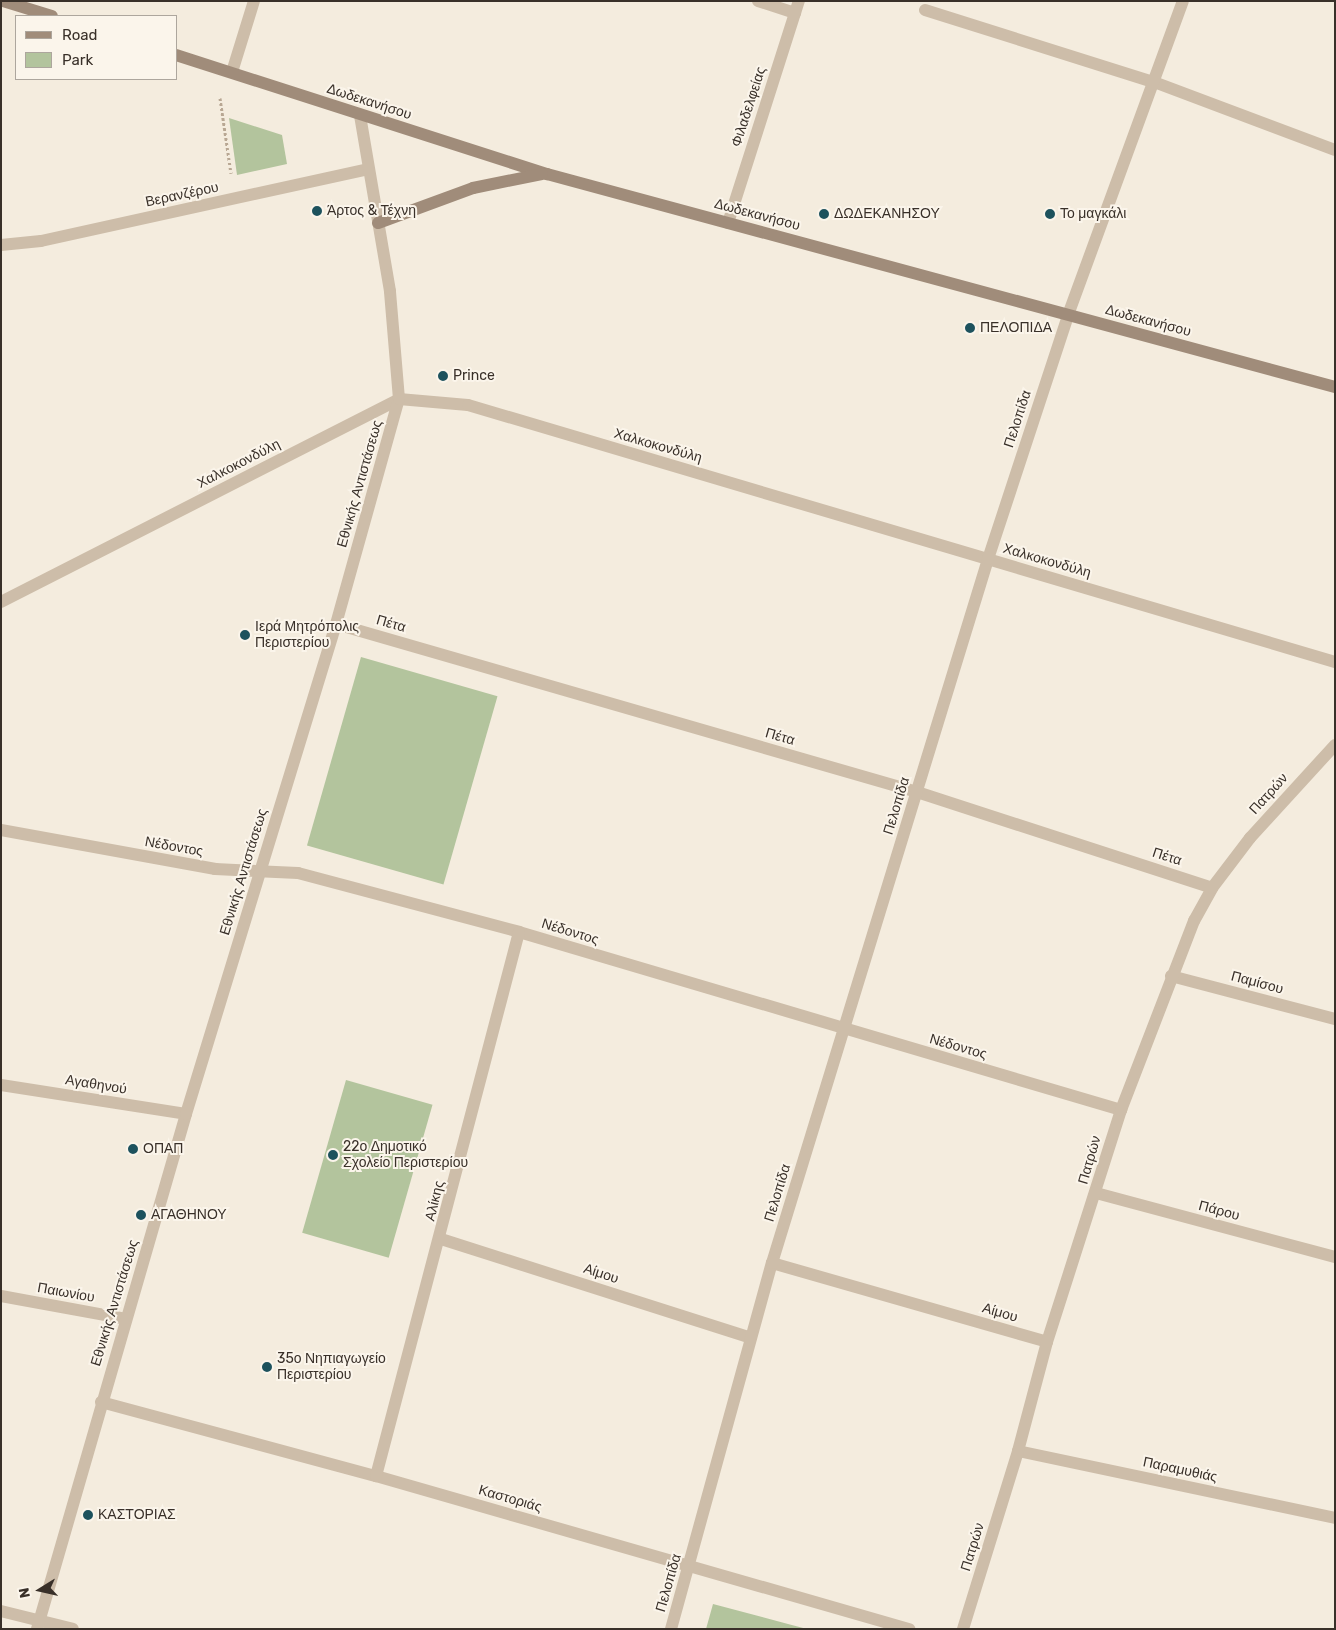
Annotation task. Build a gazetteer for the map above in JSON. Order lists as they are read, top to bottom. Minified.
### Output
{"streets":{"street":["Δωδεκανήσου","Φιλαδελφείας","Βερανζέρου","Πελοπίδα","Χαλκοκονδύλη","Εθνικής Αντιστάσεως","Πέτα","Πατρών","Νέδοντος","Παμίσου","Αγαθηνού","Αλίκης","Πάρου","Αίμου","Παιωνίου","Παραμυθιάς","Καστοριάς"]},"crossings":[["Δωδεκανήσου","Φιλαδελφείας"],["Δωδεκανήσου","Πελοπίδα"],["Δωδεκανήσου","Εθνικής Αντιστάσεως"],["Βερανζέρου","Εθνικής Αντιστάσεως"],["Πελοπίδα","Χαλκοκονδύλη"],["Πελοπίδα","Πέτα"],["Πελοπίδα","Νέδοντος"],["Πελοπίδα","Αίμου"],["Πελοπίδα","Καστοριάς"],["Χαλκοκονδύλη","Εθνικής Αντιστάσεως"],["Εθνικής Αντιστάσεως","Πέτα"],["Εθνικής Αντιστάσεως","Νέδοντος"],["Εθνικής Αντιστάσεως","Αγαθηνού"],["Εθνικής Αντιστάσεως","Παιωνίου"],["Εθνικής Αντιστάσεως","Καστοριάς"],["Πέτα","Πατρών"],["Πατρών","Νέδοντος"],["Πατρών","Παμίσου"],["Πατρών","Πάρου"],["Πατρών","Αίμου"],["Πατρών","Παραμυθιάς"],["Νέδοντος","Αλίκης"],["Αλίκης","Αίμου"],["Αλίκης","Καστοριάς"]],"places":["Άρτος & Τέχνη","ΔΩΔΕΚΑΝΗΣΟΥ","Το μαγκάλι","ΠΕΛΟΠΙΔΑ","Prince","Ιερά Μητρόπολις Περιστερίου","ΟΠΑΠ","22ο Δημοτικό Σχολείο Περιστερίου","ΑΓΑΘΗΝΟΥ","35ο Νηπιαγωγείο Περιστερίου","ΚΑΣΤΟΡΙΑΣ"],"legend":["Road","Park"],"north":"left"}
